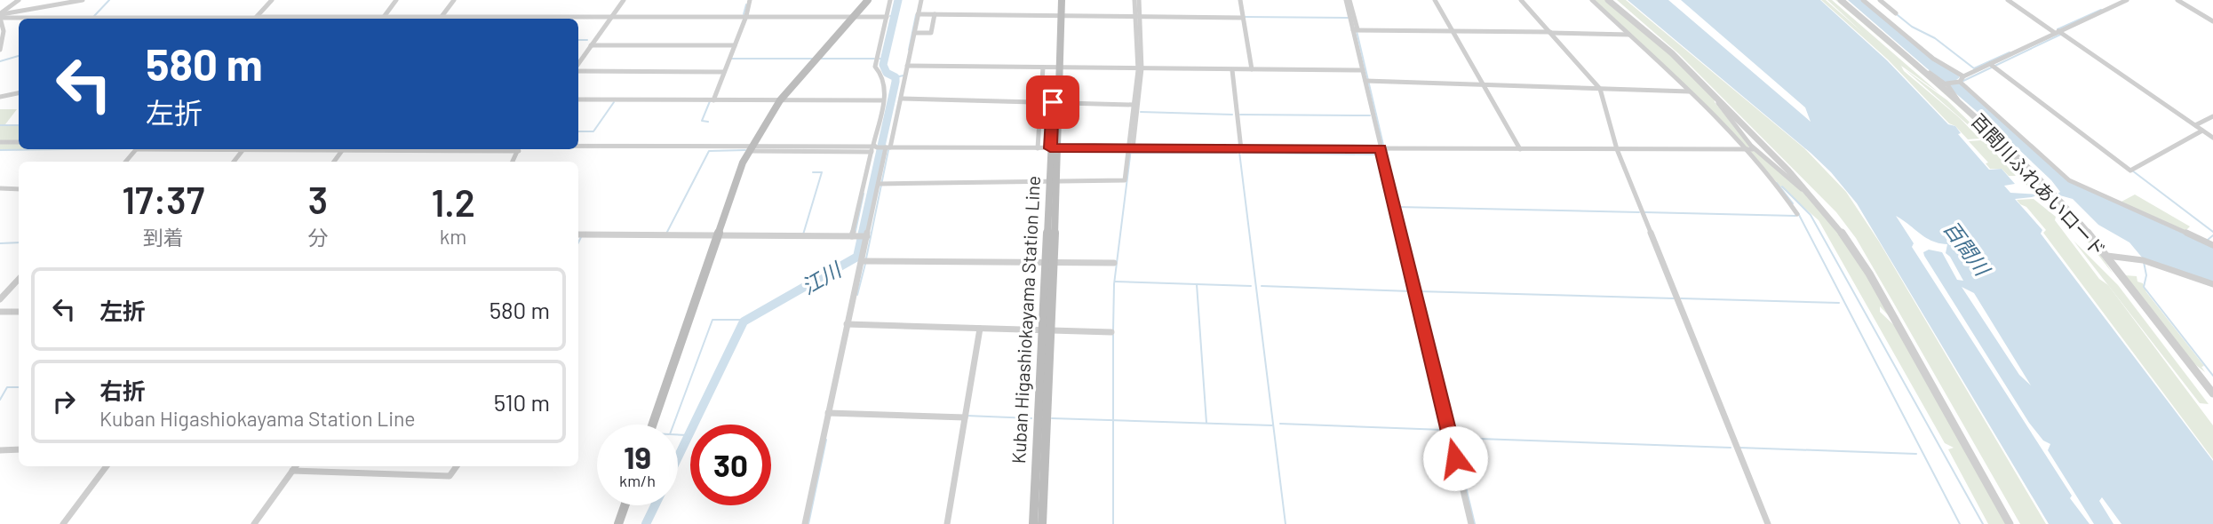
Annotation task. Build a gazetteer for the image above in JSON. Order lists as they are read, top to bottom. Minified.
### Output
{"streets":{"main road":["Kuban Higashiokayama Station Line"],"street":["百間川ふれあいロード"]},"water":["百間川","江川"],"page":{"turn":["580 m","左折"],"eta":["17:37","到着","3","分","1.2","km"],"list":[{"name":"左折","value":"580 m"},{"name":"右折","note":"Kuban Higashiokayama Station Line","value":"510 m"}],"speed":"19 km/h","limit":"30"}}
